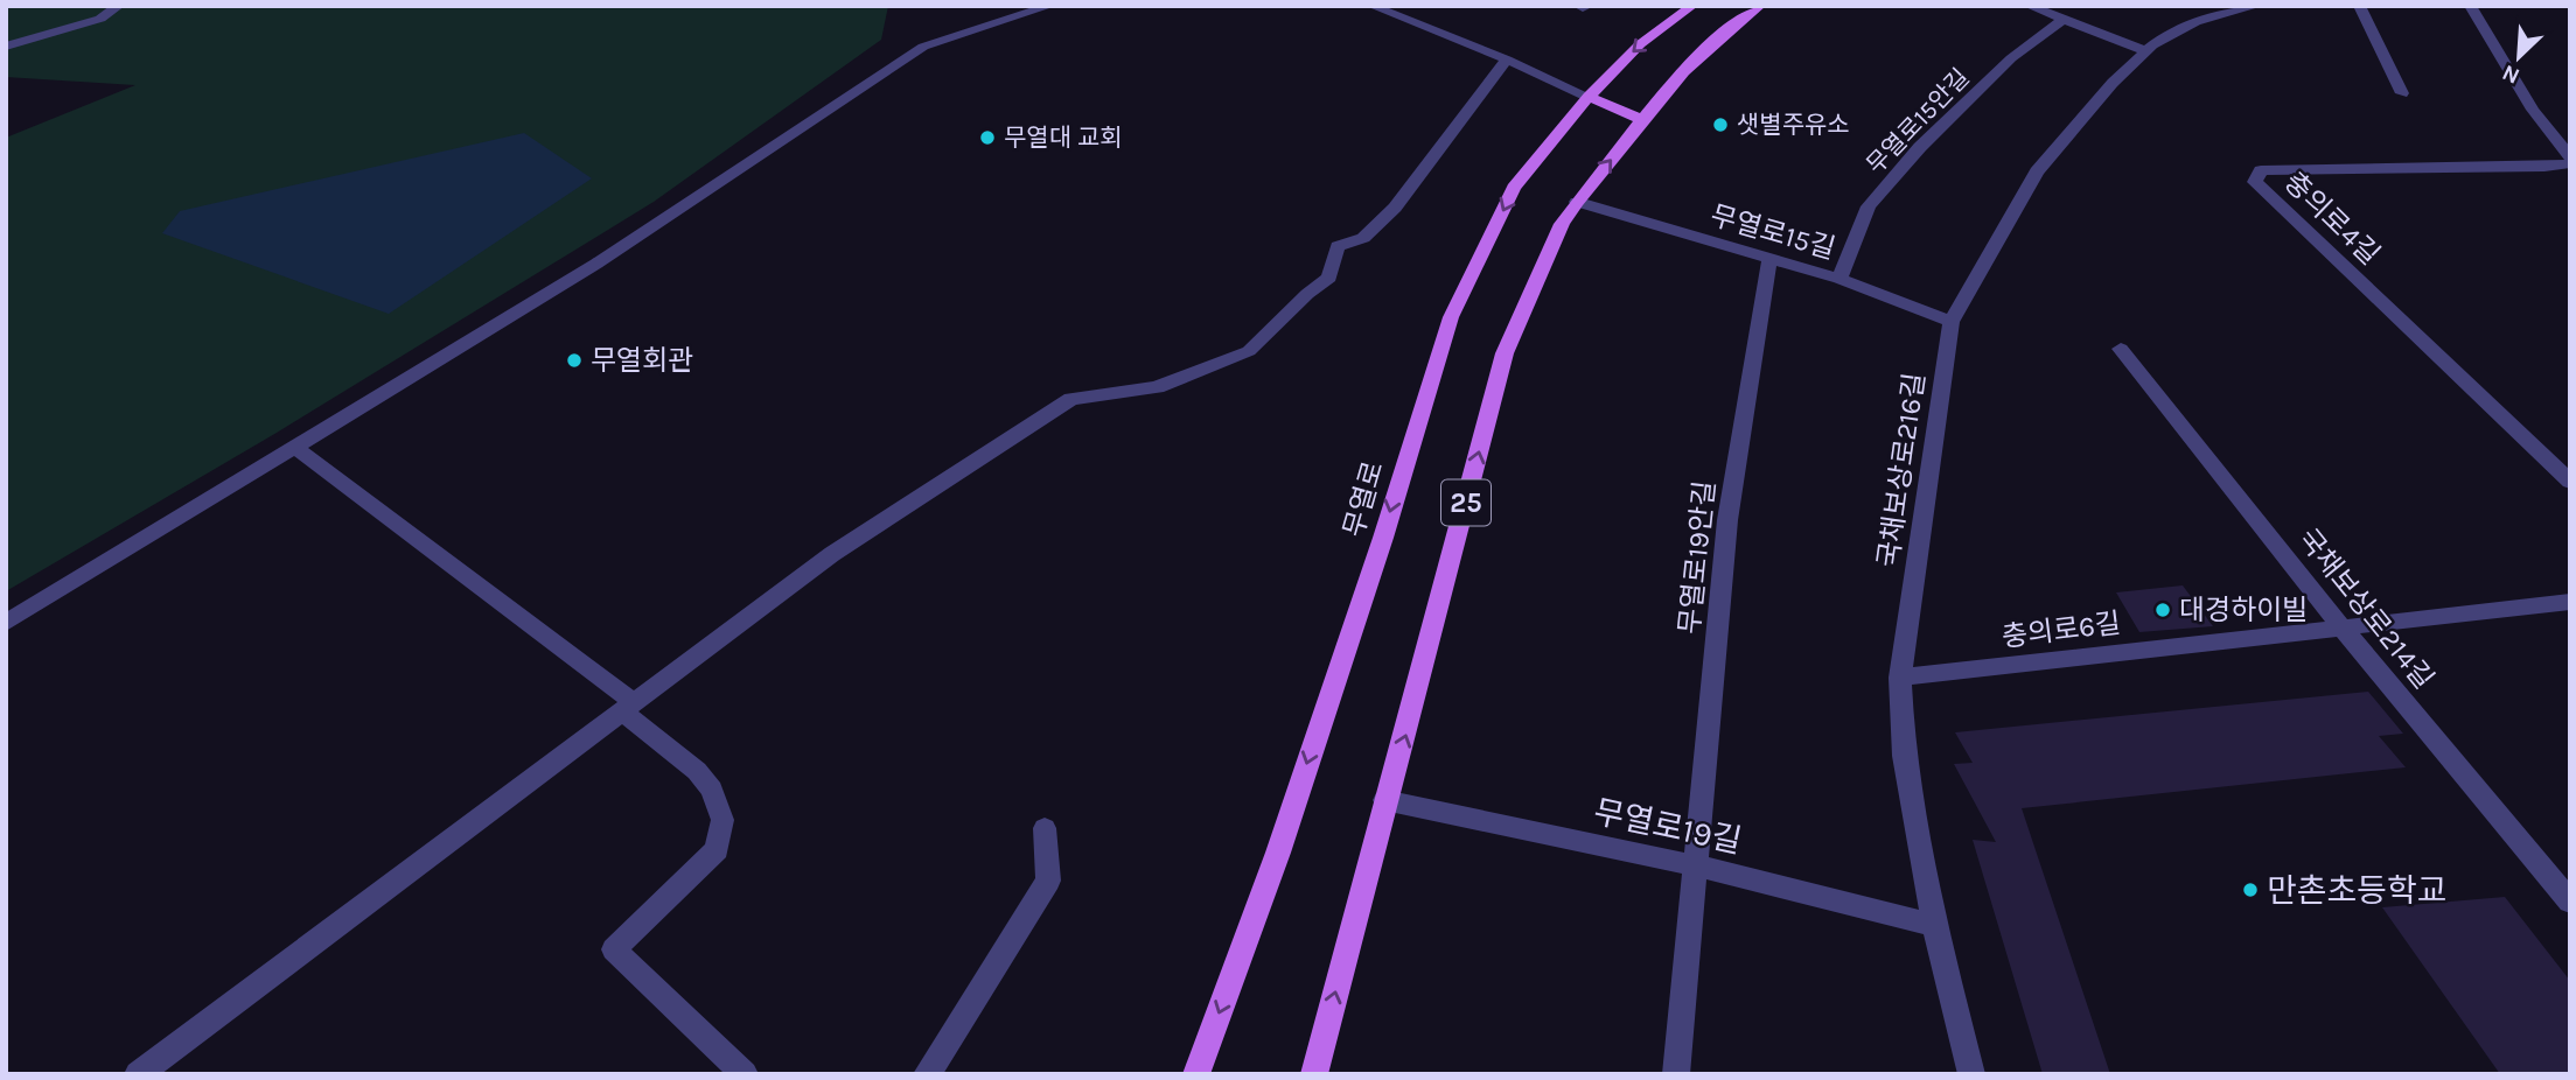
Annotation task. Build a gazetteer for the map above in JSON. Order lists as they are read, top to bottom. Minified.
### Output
{"streets":{"main road":["무열로","25"],"street":["무열로15안길","충의로4길","무열로15길","국채보상로216길","무열로19안길","국채보상로214길","충의로6길","무열로19길"]},"crossings":[["무열로15안길","무열로15길"],["무열로15길","국채보상로216길"],["무열로15길","25"],["무열로15길","무열로19안길"],["국채보상로216길","충의로6길"],["국채보상로216길","무열로19길"],["25","무열로19길"],["무열로19안길","무열로19길"],["국채보상로214길","충의로6길"]],"places":["샛별주유소","무열대 교회","무열회관","대경하이빌","만촌초등학교"],"north":"bottom left"}
